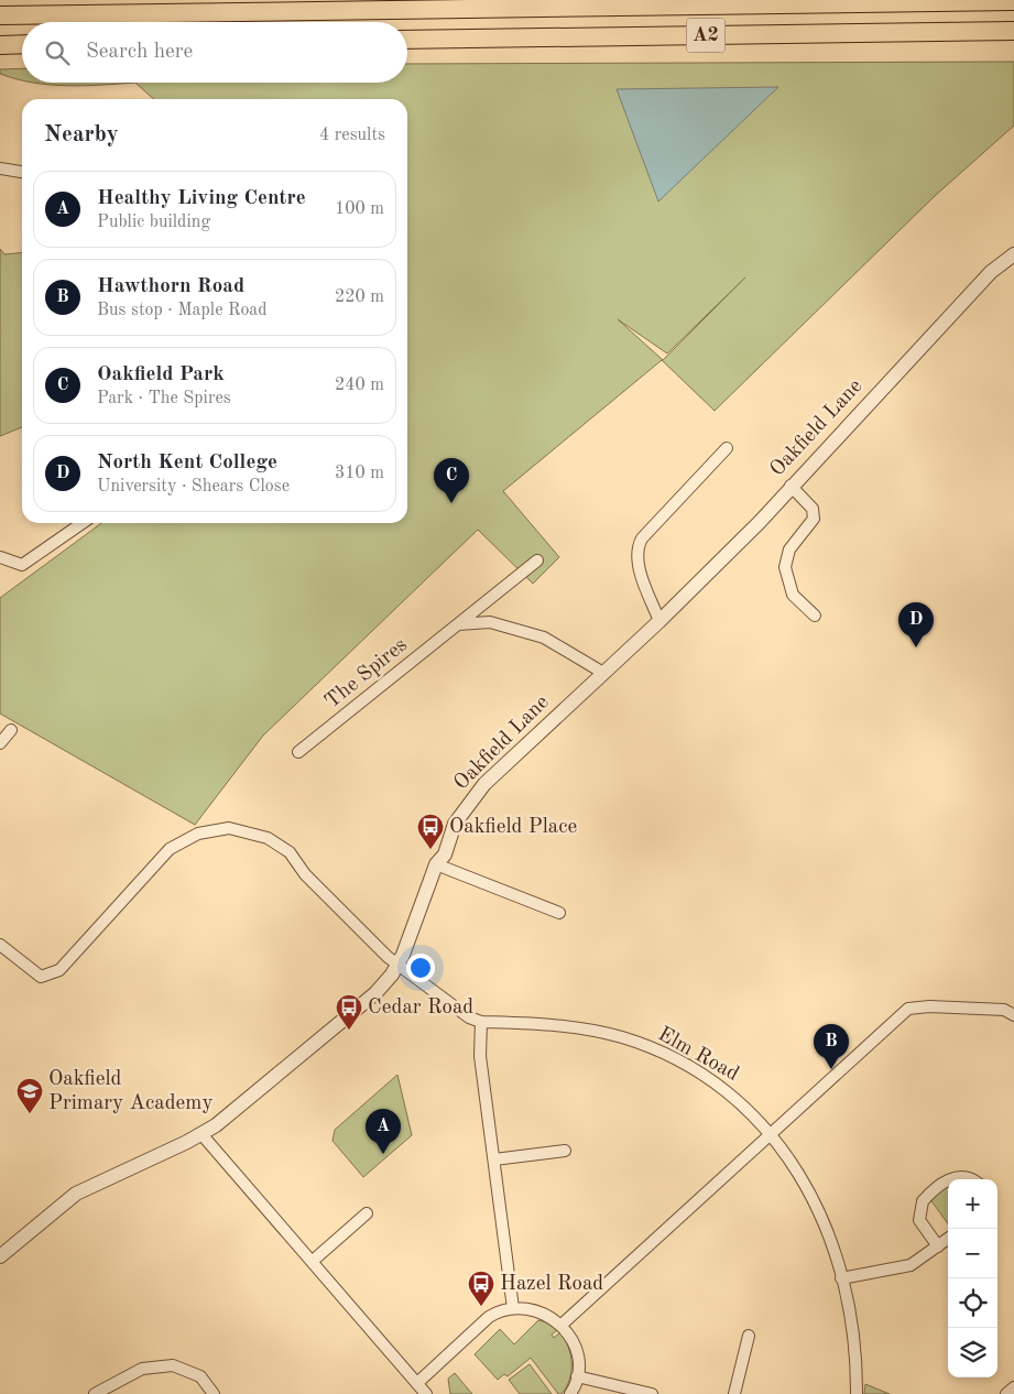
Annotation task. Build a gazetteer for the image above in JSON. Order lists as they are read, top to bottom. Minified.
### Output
{"streets":{"highway":["A2"],"street":["Oakfield Lane","The Spires","Elm Road"]},"crossings":[["Oakfield Lane","Elm Road"]],"places":{"bus stop":["Oakfield Place","Cedar Road","Hazel Road"],"school or university":["Oakfield Primary Academy"]},"page":{"search":"Search here","heading":["Nearby","4 results"],"list":[{"mark":"A","name":"Healthy Living Centre","note":"Public building","value":"100 m"},{"mark":"B","name":"Hawthorn Road","note":"Bus stop · Maple Road","value":"220 m"},{"mark":"C","name":"Oakfield Park","note":"Park · The Spires","value":"240 m"},{"mark":"D","name":"North Kent College","note":"University · Shears Close","value":"310 m"}],"pins":["C","D","B","A"],"map_buttons":["+","−"]}}
